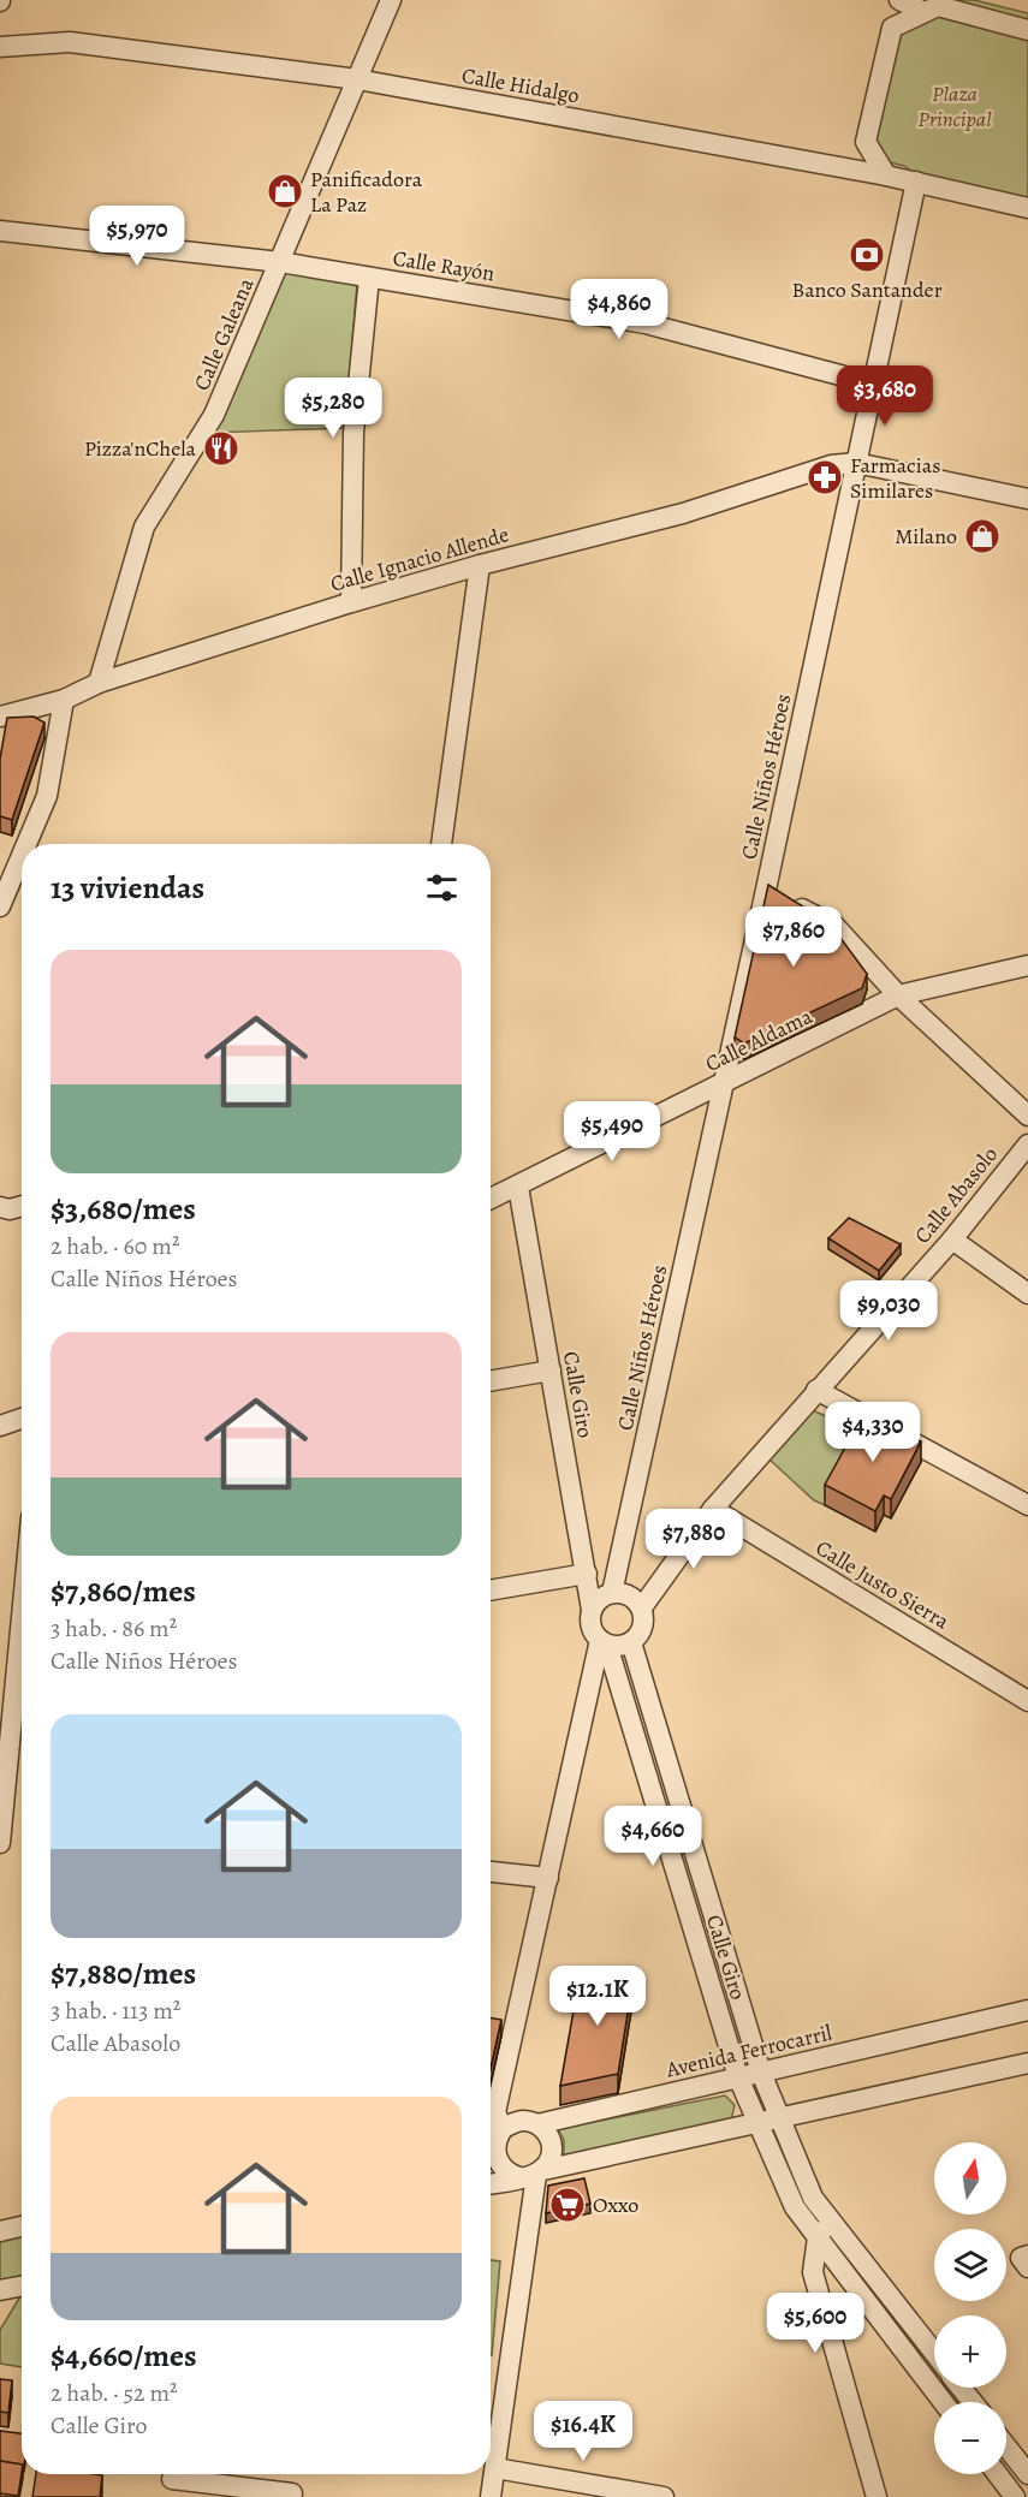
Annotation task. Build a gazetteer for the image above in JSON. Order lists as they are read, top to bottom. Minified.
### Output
{"streets":{"street":["Calle Hidalgo","Calle Rayón","Calle Galeana","Calle Ignacio Allende","Calle Niños Héroes","Calle Aldama","Calle Abasolo","Calle Giro","Calle Justo Sierra","Avenida Ferrocarril"]},"crossings":[["Calle Hidalgo","Calle Galeana"],["Calle Hidalgo","Calle Niños Héroes"],["Calle Rayón","Calle Galeana"],["Calle Rayón","Calle Niños Héroes"],["Calle Galeana","Calle Ignacio Allende"],["Calle Ignacio Allende","Calle Niños Héroes"],["Calle Niños Héroes","Calle Aldama"],["Calle Niños Héroes","Calle Abasolo"],["Calle Niños Héroes","Calle Giro"],["Calle Aldama","Calle Giro"],["Calle Abasolo","Calle Giro"],["Calle Abasolo","Calle Justo Sierra"],["Calle Giro","Avenida Ferrocarril"]],"parks":["Plaza Principal"],"places":{"shop":["Panificadora La Paz","Milano"],"bank":["Banco Santander"],"restaurant":["Pizza'nChela"],"pharmacy":["Farmacias Similares"],"supermarket":["Oxxo"]},"north":"top","page":{"price":["$5,970","$4,860","$3,680","$5,280","$7,860","$5,490","$9,030","$4,330","$7,880","$4,660","$12.1K","$5,600","$16.4K"],"heading":"13 viviendas","list":[{"name":"$3,680/mes","note":"2 hab. · 60 m² · Calle Niños Héroes"},{"name":"$7,860/mes","note":"3 hab. · 86 m² · Calle Niños Héroes"},{"name":"$7,880/mes","note":"3 hab. · 113 m² · Calle Abasolo"},{"name":"$4,660/mes","note":"2 hab. · 52 m² · Calle Giro"}],"map_buttons":["+","−"]}}
